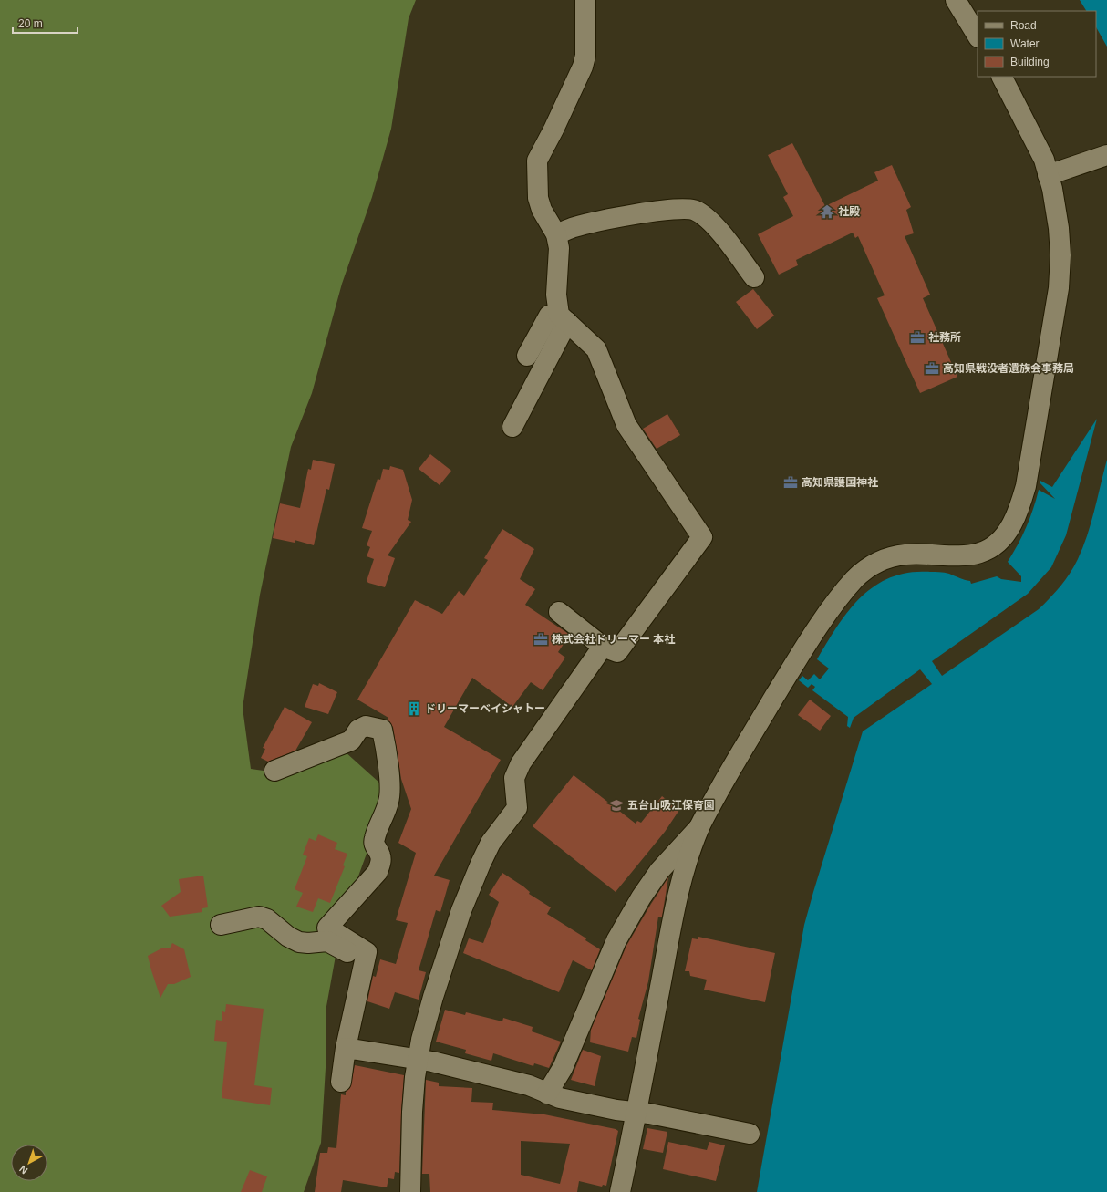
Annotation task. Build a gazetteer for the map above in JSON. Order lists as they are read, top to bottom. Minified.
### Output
{"places":{"temple":["社殿"],"office":["社務所","高知県戦没者遺族会事務局","高知県護国神社","株式会社ドリーマー 本社"],"building":["ドリーマーベイシャトー"],"school or university":["五台山吸江保育園"]},"legend":["Road","Water","Building"],"scale_bar":"20 m","north":"bottom left"}
